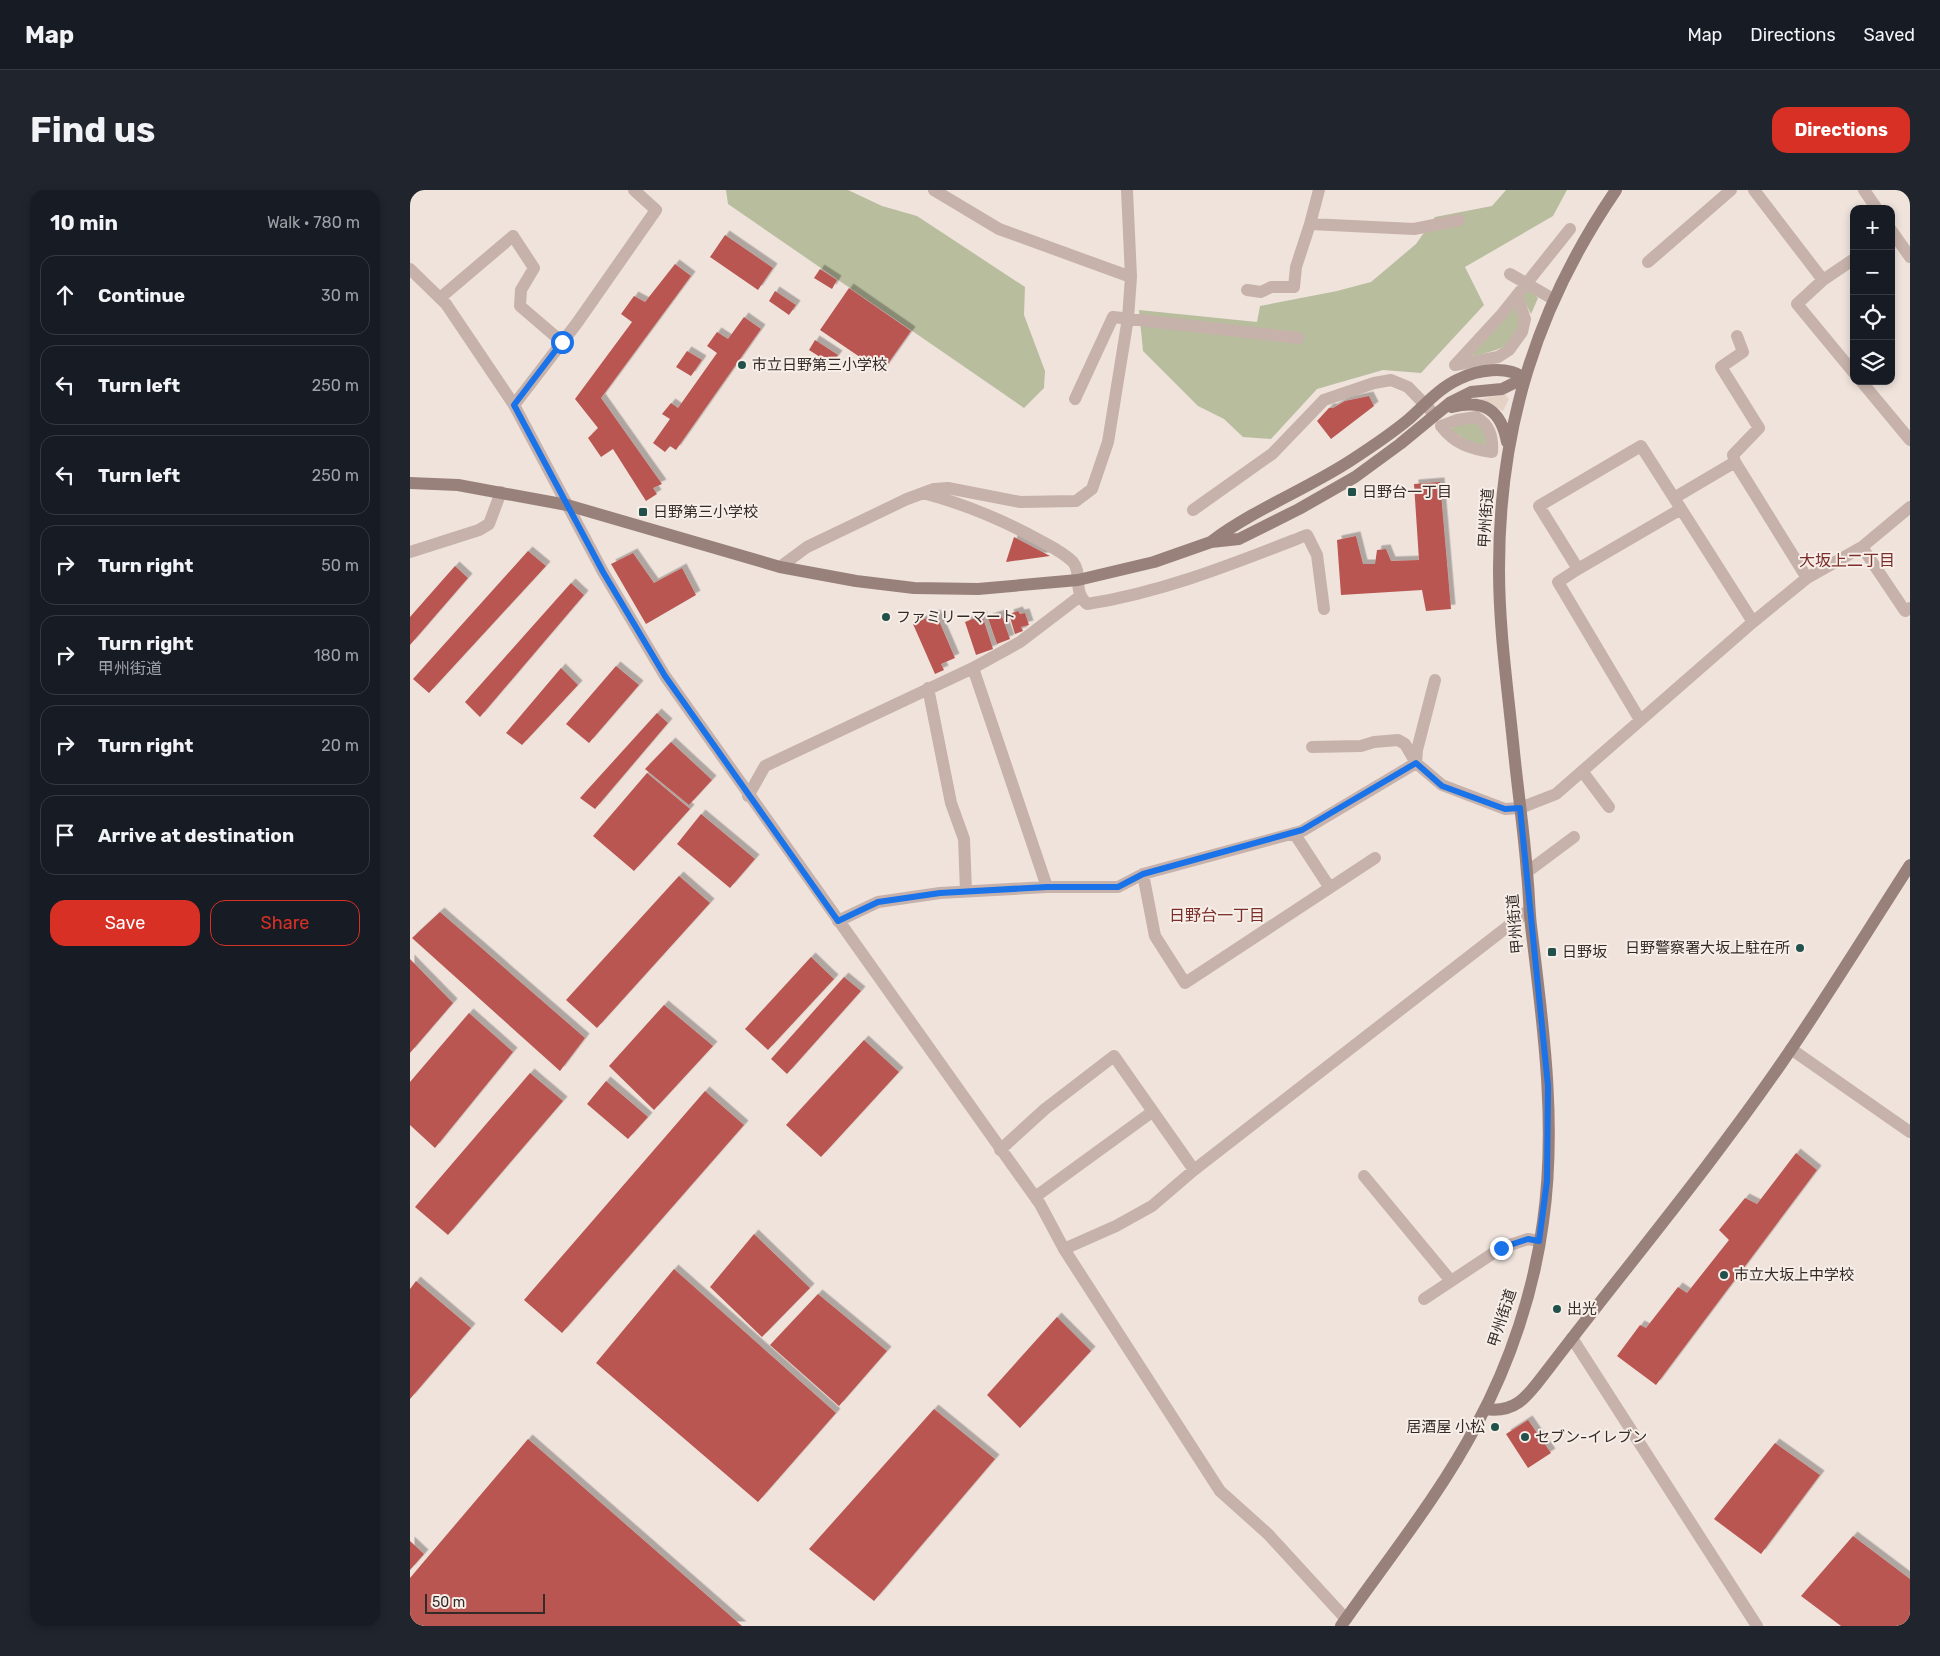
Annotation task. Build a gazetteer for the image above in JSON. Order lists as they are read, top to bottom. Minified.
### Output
{"streets":{"street":["甲州街道"]},"districts":["大坂上二丁目","日野台一丁目"],"places":{"other":["市立日野第三小学校","ファミリーマート","日野警察署大坂上駐在所","市立大坂上中学校","出光","居酒屋 小松","セブン-イレブン"],"transit":["日野台一丁目","日野第三小学校","日野坂"]},"scale_bar":"50 m","page":{"header":"Map","nav":["Map","Directions","Saved"],"buttons":["Directions",["Save","Share"]],"title":"Find us","heading":["10 min","Walk · 780 m"],"map_buttons":["+","−"],"list":[["Continue","30 m"],["Turn left","250 m"],["Turn left","250 m"],["Turn right","50 m"],["Turn right","甲州街道","180 m"],["Turn right","20 m"],"Arrive at destination"],"scale":"50 m"}}
